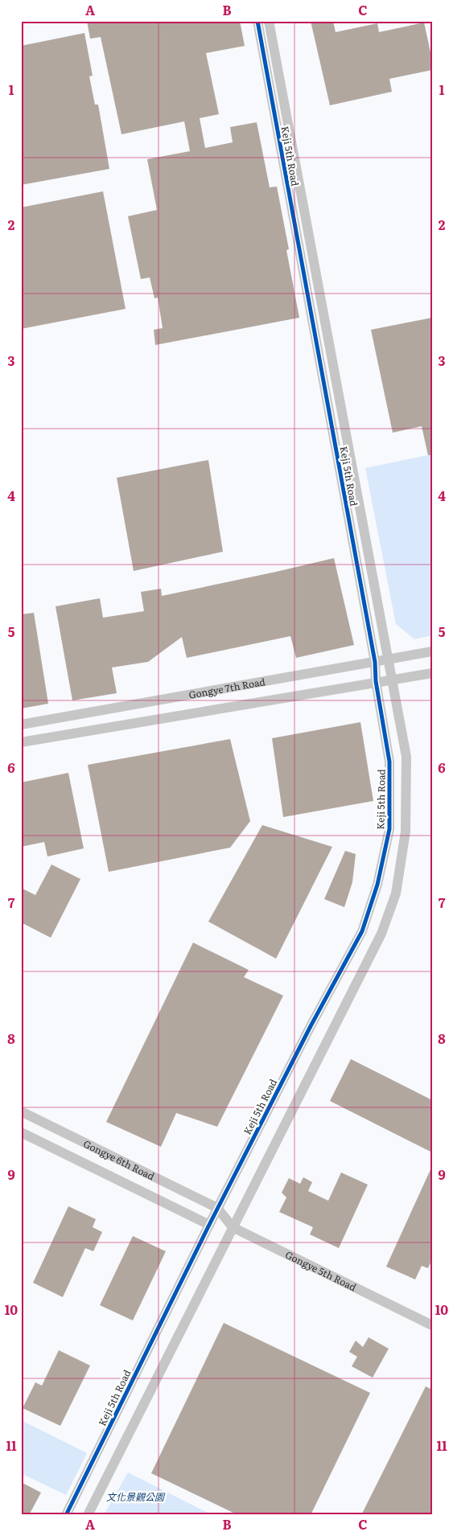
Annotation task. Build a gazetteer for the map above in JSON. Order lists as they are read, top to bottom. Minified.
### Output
{"streets":{"street":["Keji 5th Road","Gongye 7th Road","Gongye 6th Road","Gongye 5th Road"]},"crossings":[["Keji 5th Road","Gongye 7th Road"],["Keji 5th Road","Gongye 6th Road"],["Keji 5th Road","Gongye 5th Road"],["Gongye 6th Road","Gongye 5th Road"]],"parks":["文化景觀公園"],"grid":{"columns":["A","B","C"],"rows":["1","2","3","4","5","6","7","8","9","10","11"]}}
